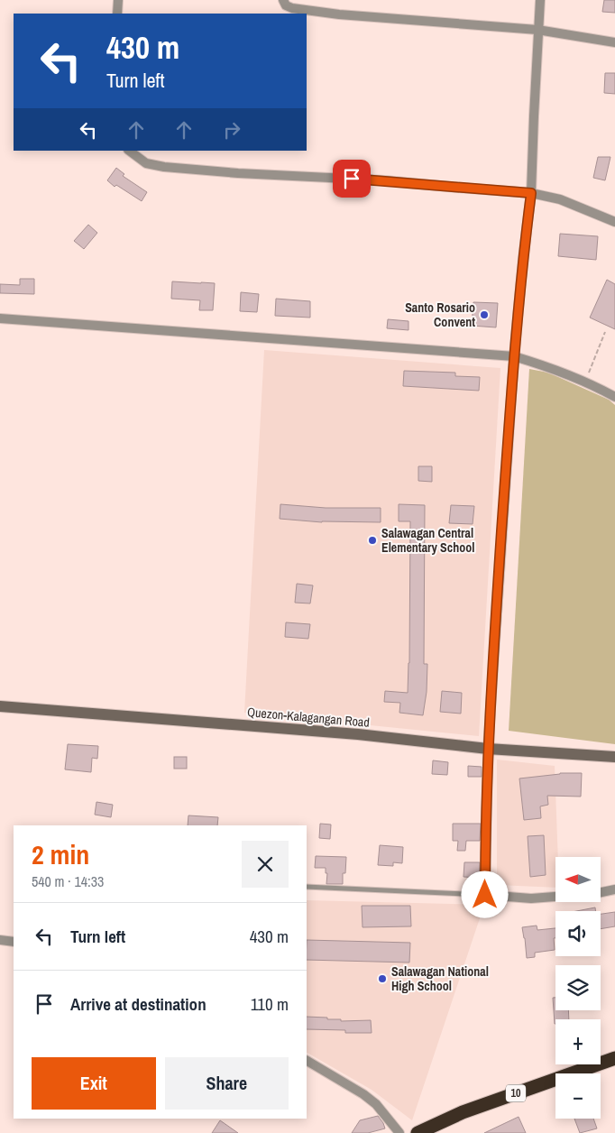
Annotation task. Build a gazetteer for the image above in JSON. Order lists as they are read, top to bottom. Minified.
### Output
{"streets":{"highway":["10"],"main road":["Quezon-Kalagangan Road"]},"places":["Santo Rosario Convent","Salawagan Central Elementary School","Salawagan National High School"],"north":"left","page":{"turn":["430 m","Turn left"],"heading":["2 min","540 m · 14:33"],"map_buttons":["+","−"],"list":[{"name":"Turn left","value":"430 m"},{"name":"Arrive at destination","value":"110 m"}],"buttons":["Exit","Share"]}}
